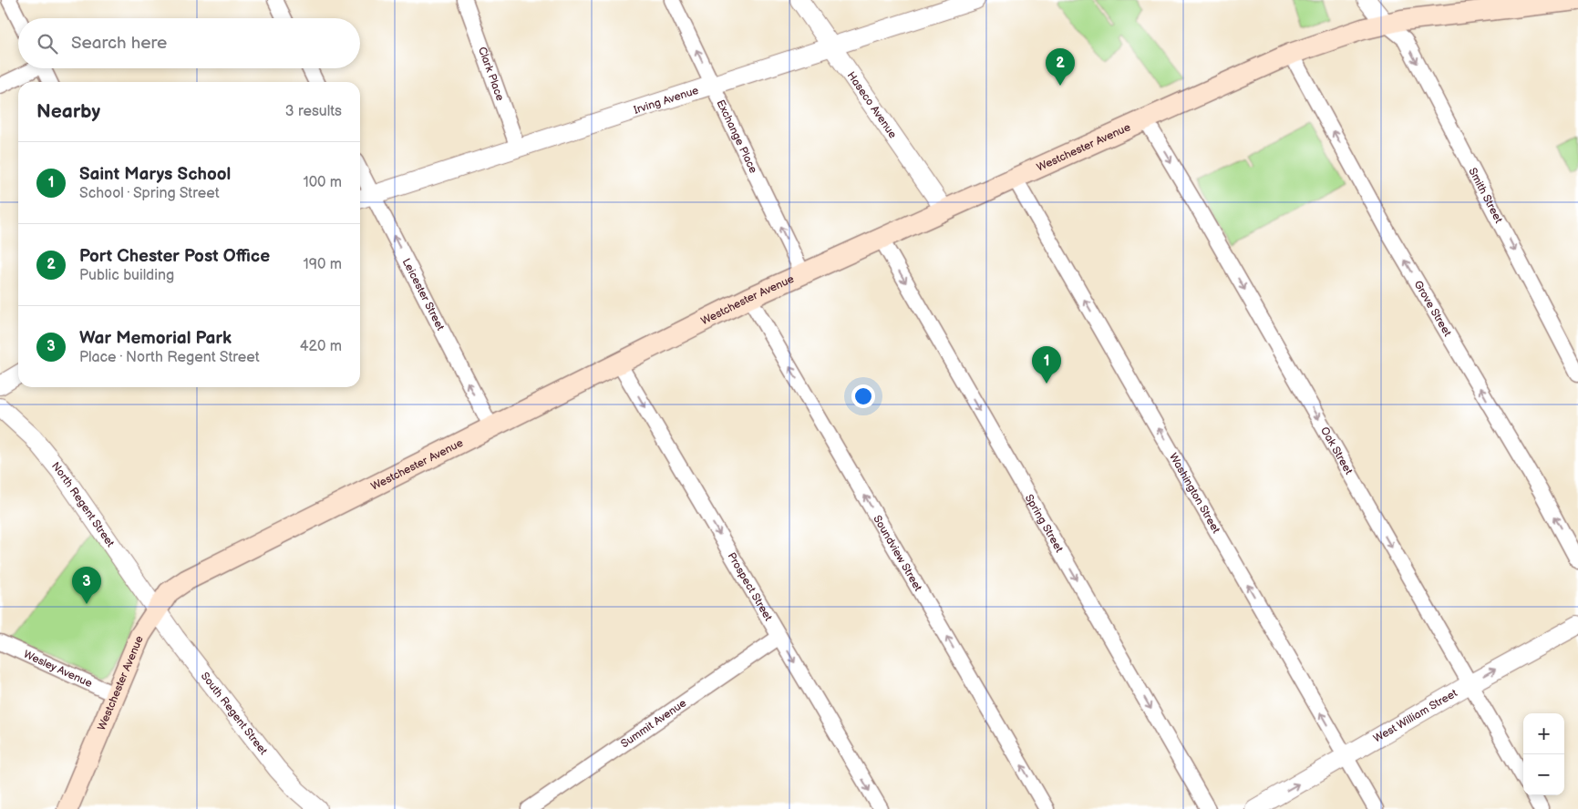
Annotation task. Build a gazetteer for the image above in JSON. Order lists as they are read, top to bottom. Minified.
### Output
{"streets":{"main road":["Westchester Avenue"],"street":["Clark Place","Irving Avenue","Haseco Avenue","Exchange Place","Smith Street","Leicester Street","Grove Street","Oak Street","Washington Street","North Regent Street","Spring Street","Soundview Street","Prospect Street","Wesley Avenue","South Regent Street","West William Street","Summit Avenue"]},"crossings":[["Clark Place","Irving Avenue"],["Irving Avenue","Haseco Avenue"],["Irving Avenue","Exchange Place"],["Irving Avenue","Leicester Street"],["Haseco Avenue","Westchester Avenue"],["Exchange Place","Westchester Avenue"],["Westchester Avenue","Smith Street"],["Westchester Avenue","Leicester Street"],["Westchester Avenue","Grove Street"],["Westchester Avenue","Oak Street"],["Westchester Avenue","Washington Street"],["Westchester Avenue","North Regent Street"],["Westchester Avenue","Spring Street"],["Westchester Avenue","Soundview Street"],["Westchester Avenue","Prospect Street"],["Westchester Avenue","Wesley Avenue"],["Westchester Avenue","South Regent Street"],["Oak Street","West William Street"],["Washington Street","West William Street"],["North Regent Street","South Regent Street"],["Prospect Street","Summit Avenue"]],"one_way":["Exchange Place","Smith Street","Leicester Street","Grove Street","Oak Street","Washington Street","Spring Street","Soundview Street","Prospect Street","West William Street"],"page":{"search":"Search here","pins":["2","1","3"],"heading":["Nearby","3 results"],"list":[{"mark":"1","name":"Saint Marys School","note":"School · Spring Street","value":"100 m"},{"mark":"2","name":"Port Chester Post Office","note":"Public building","value":"190 m"},{"mark":"3","name":"War Memorial Park","note":"Place · North Regent Street","value":"420 m"}],"map_buttons":["+","−"]}}
